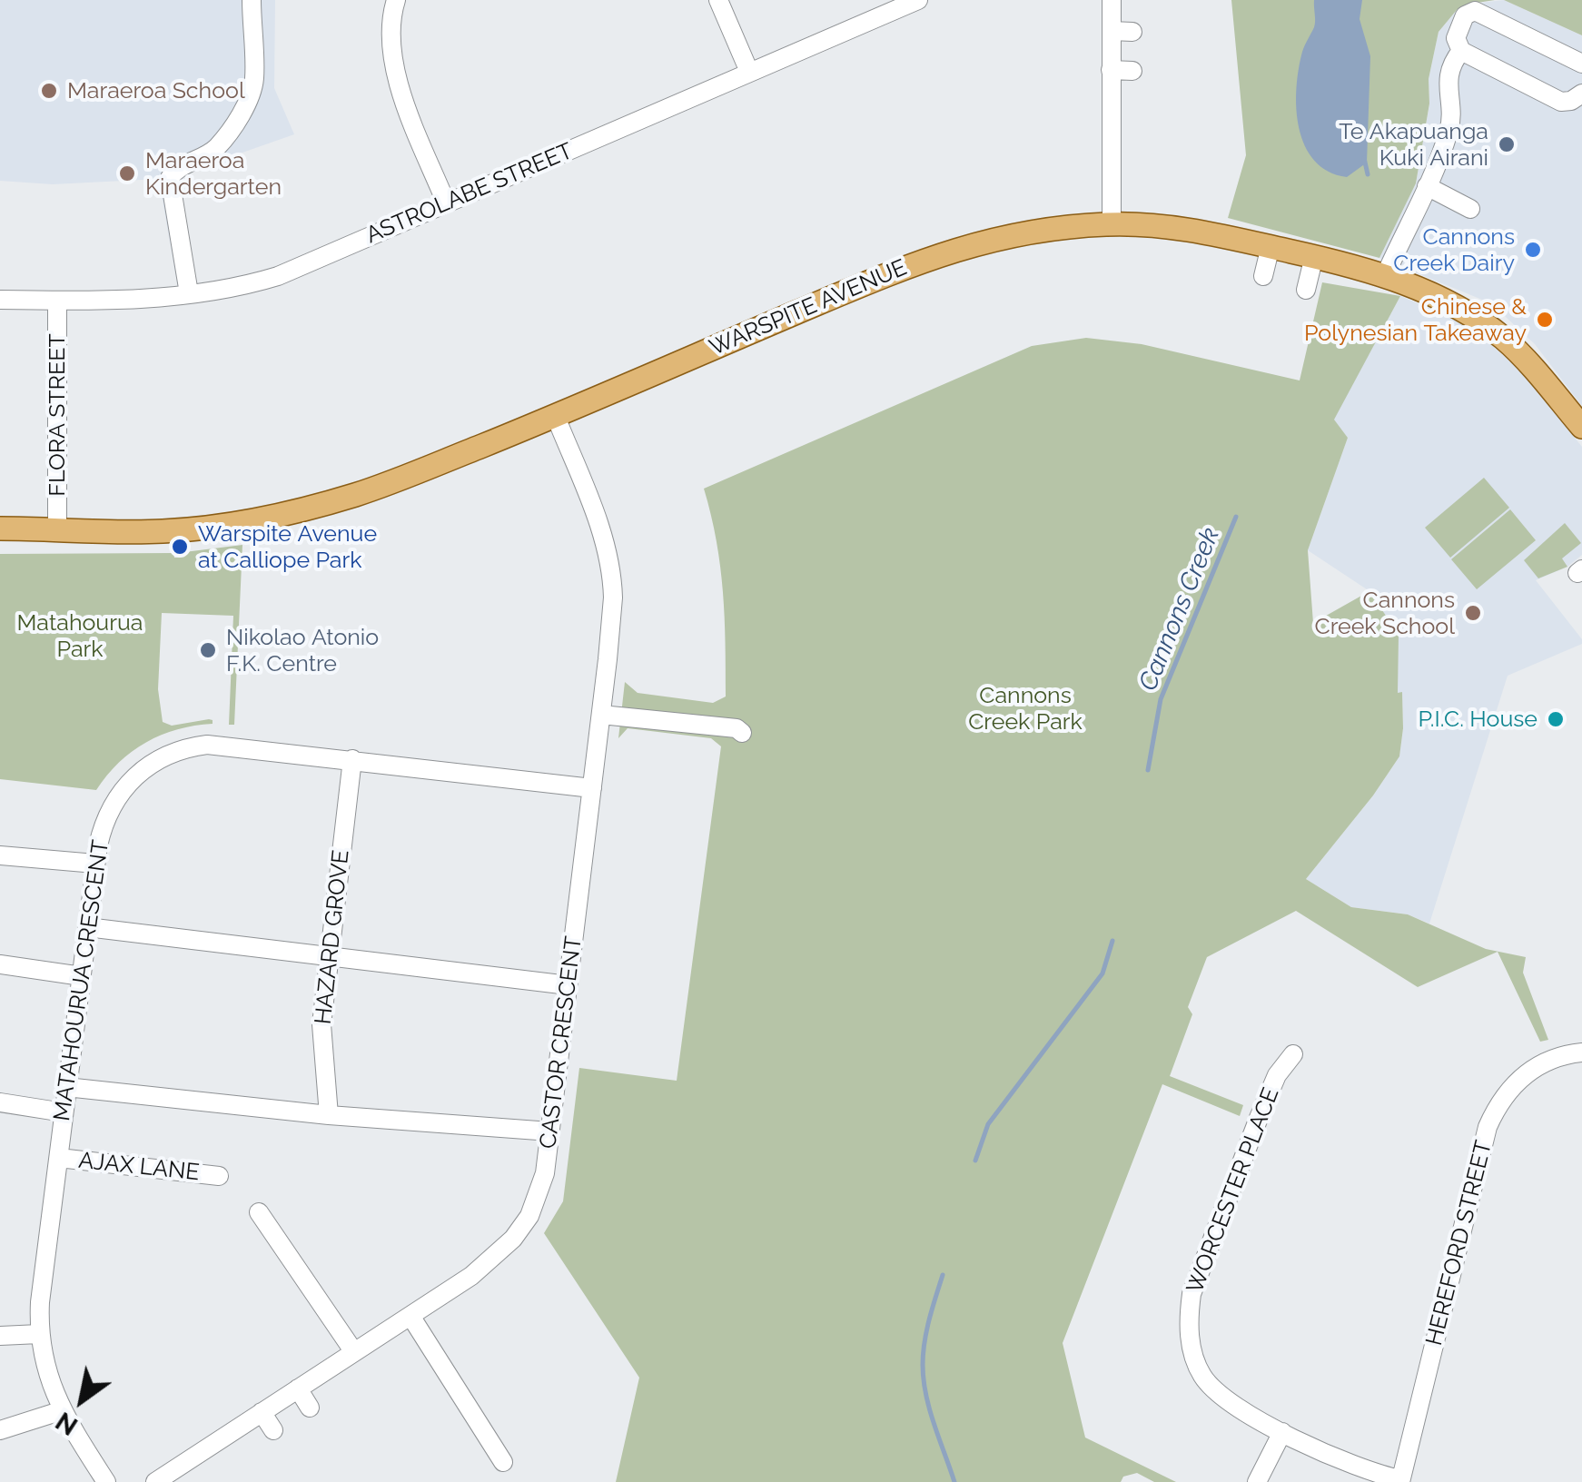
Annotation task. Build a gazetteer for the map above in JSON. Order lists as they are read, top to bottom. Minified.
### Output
{"streets":{"main road":["WARSPITE AVENUE"],"street":["ASTROLABE STREET","FLORA STREET","HAZARD GROVE","MATAHOURUA CRESCENT","CASTOR CRESCENT","AJAX LANE","WORCESTER PLACE","HEREFORD STREET"]},"crossings":[["ASTROLABE STREET","FLORA STREET"],["WARSPITE AVENUE","FLORA STREET"],["WARSPITE AVENUE","CASTOR CRESCENT"],["HAZARD GROVE","MATAHOURUA CRESCENT"],["MATAHOURUA CRESCENT","CASTOR CRESCENT"],["MATAHOURUA CRESCENT","AJAX LANE"],["WORCESTER PLACE","HEREFORD STREET"]],"water":["Cannons Creek"],"parks":["Matahourua Park","Cannons Creek Park"],"places":["Maraeroa School","Te Akapuanga Kuki Airani","Maraeroa Kindergarten","Cannons Creek Dairy","Chinese & Polynesian Takeaway","Warspite Avenue at Calliope Park","Cannons Creek School","Nikolao Atonio F.K. Centre","P.I.C. House"],"north":"bottom left"}
